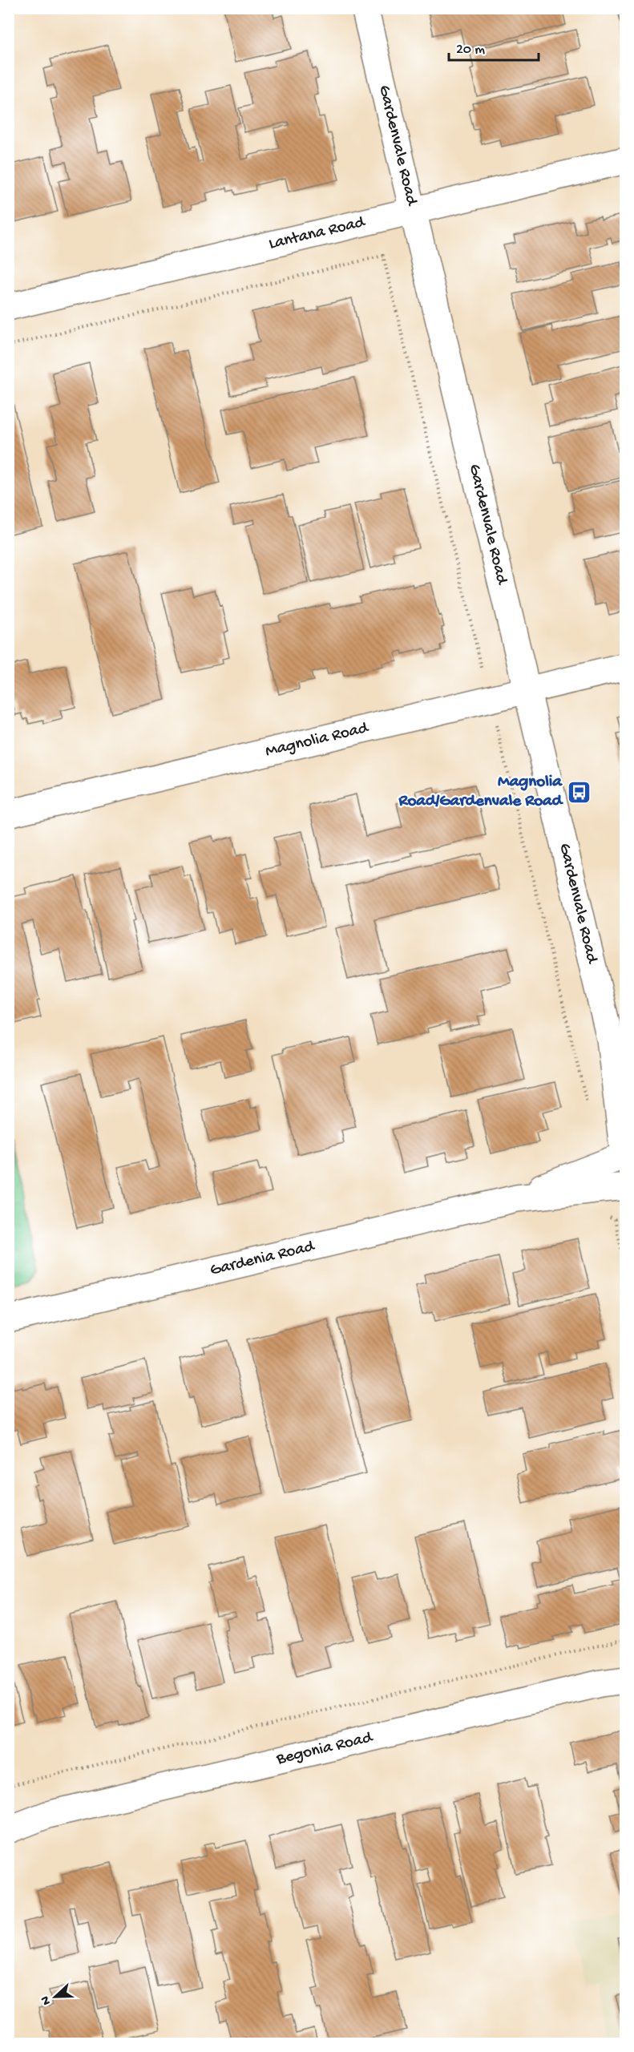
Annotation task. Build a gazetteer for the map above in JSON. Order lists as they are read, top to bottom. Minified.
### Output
{"streets":{"street":["Gardenvale Road","Lantana Road","Magnolia Road","Gardenia Road","Begonia Road"]},"crossings":[["Gardenvale Road","Lantana Road"],["Gardenvale Road","Magnolia Road"],["Gardenvale Road","Gardenia Road"]],"places":{"bus stop":["Magnolia Road/Gardenvale Road"]},"scale_bar":"20 m","north":"left"}
